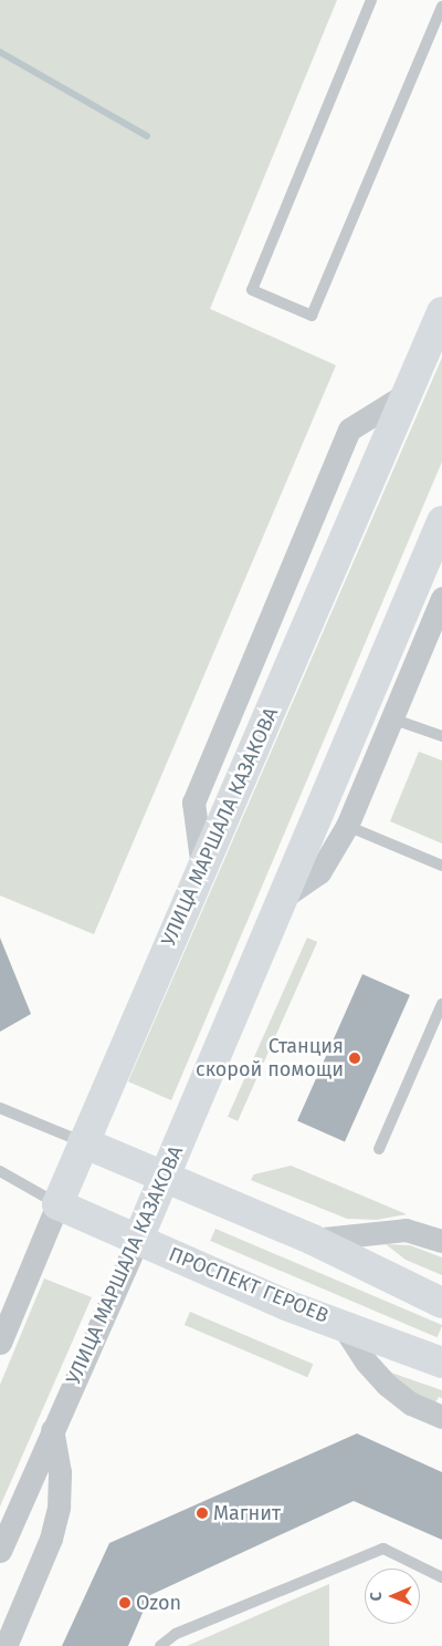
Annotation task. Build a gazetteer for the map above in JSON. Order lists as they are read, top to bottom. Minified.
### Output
{"streets":{"street":["УЛИЦА МАРШАЛА КАЗАКОВА","ПРОСПЕКТ ГЕРОЕВ"]},"crossings":[["УЛИЦА МАРШАЛА КАЗАКОВА","ПРОСПЕКТ ГЕРОЕВ"]],"places":["Станция скорой помощи","Магнит","Ozon"],"north":"left"}
